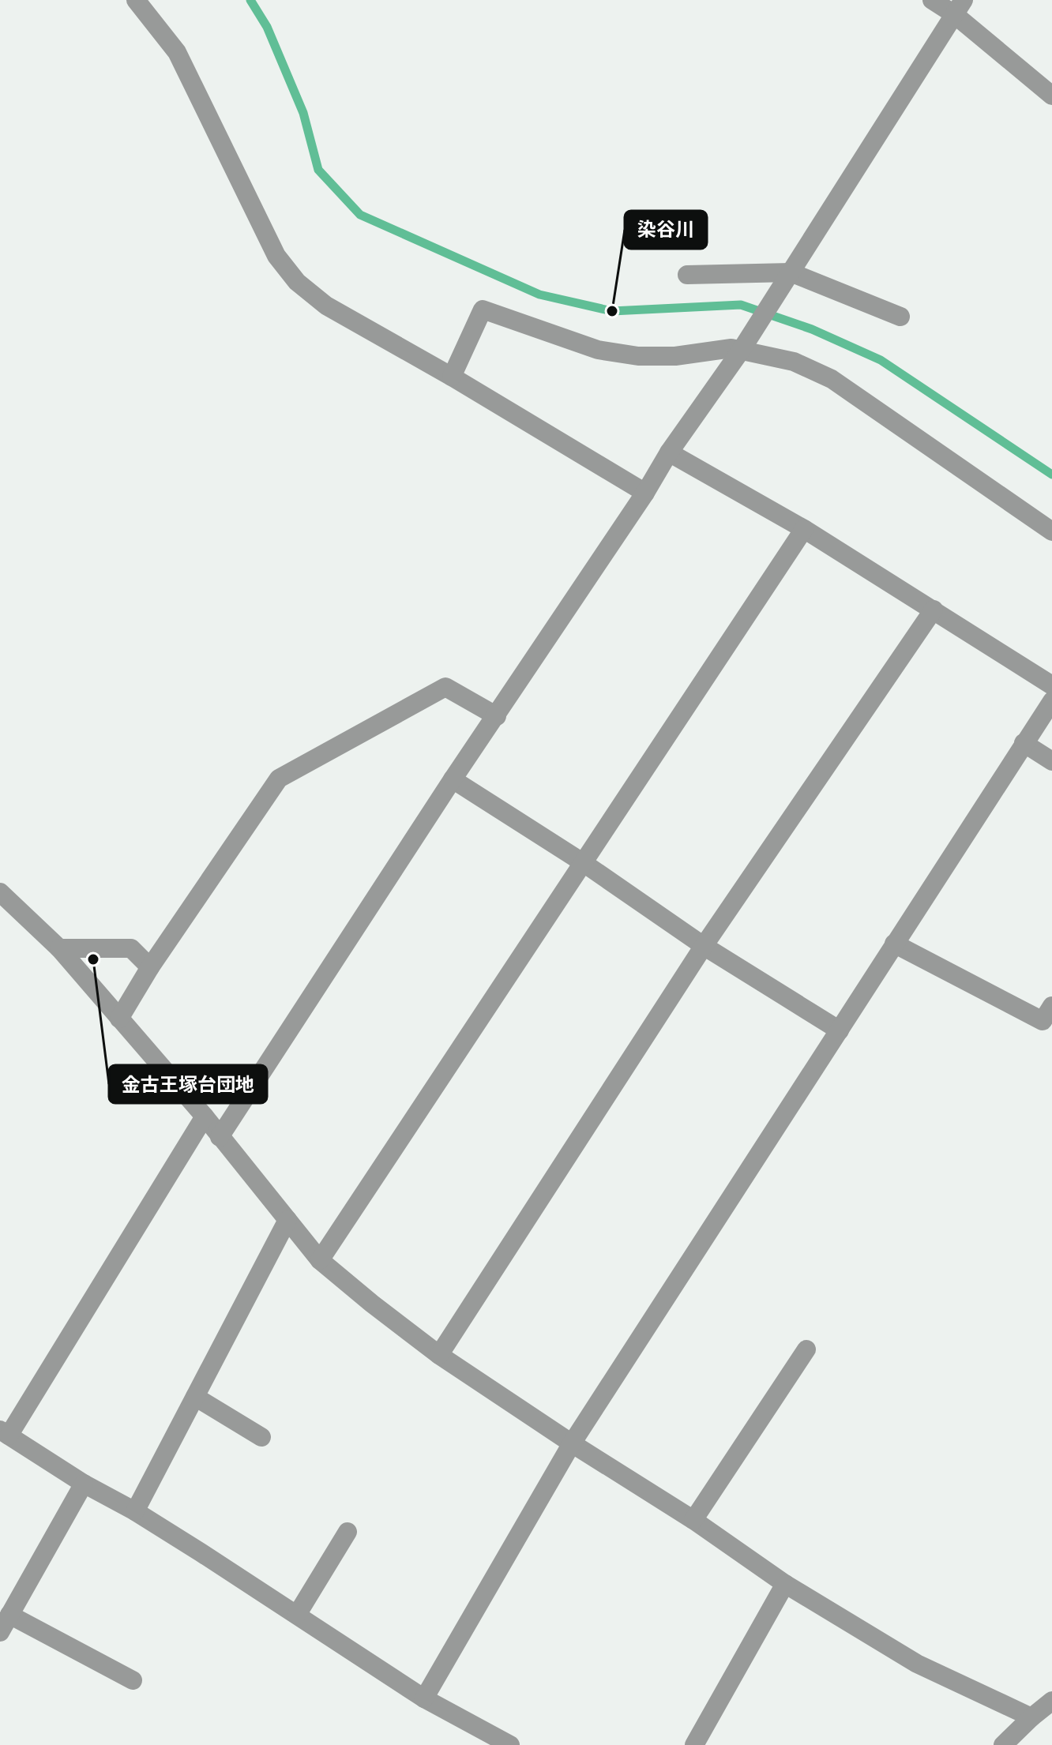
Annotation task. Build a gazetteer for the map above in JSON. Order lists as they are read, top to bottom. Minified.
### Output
{"places":["染谷川","金古王塚台団地"]}
